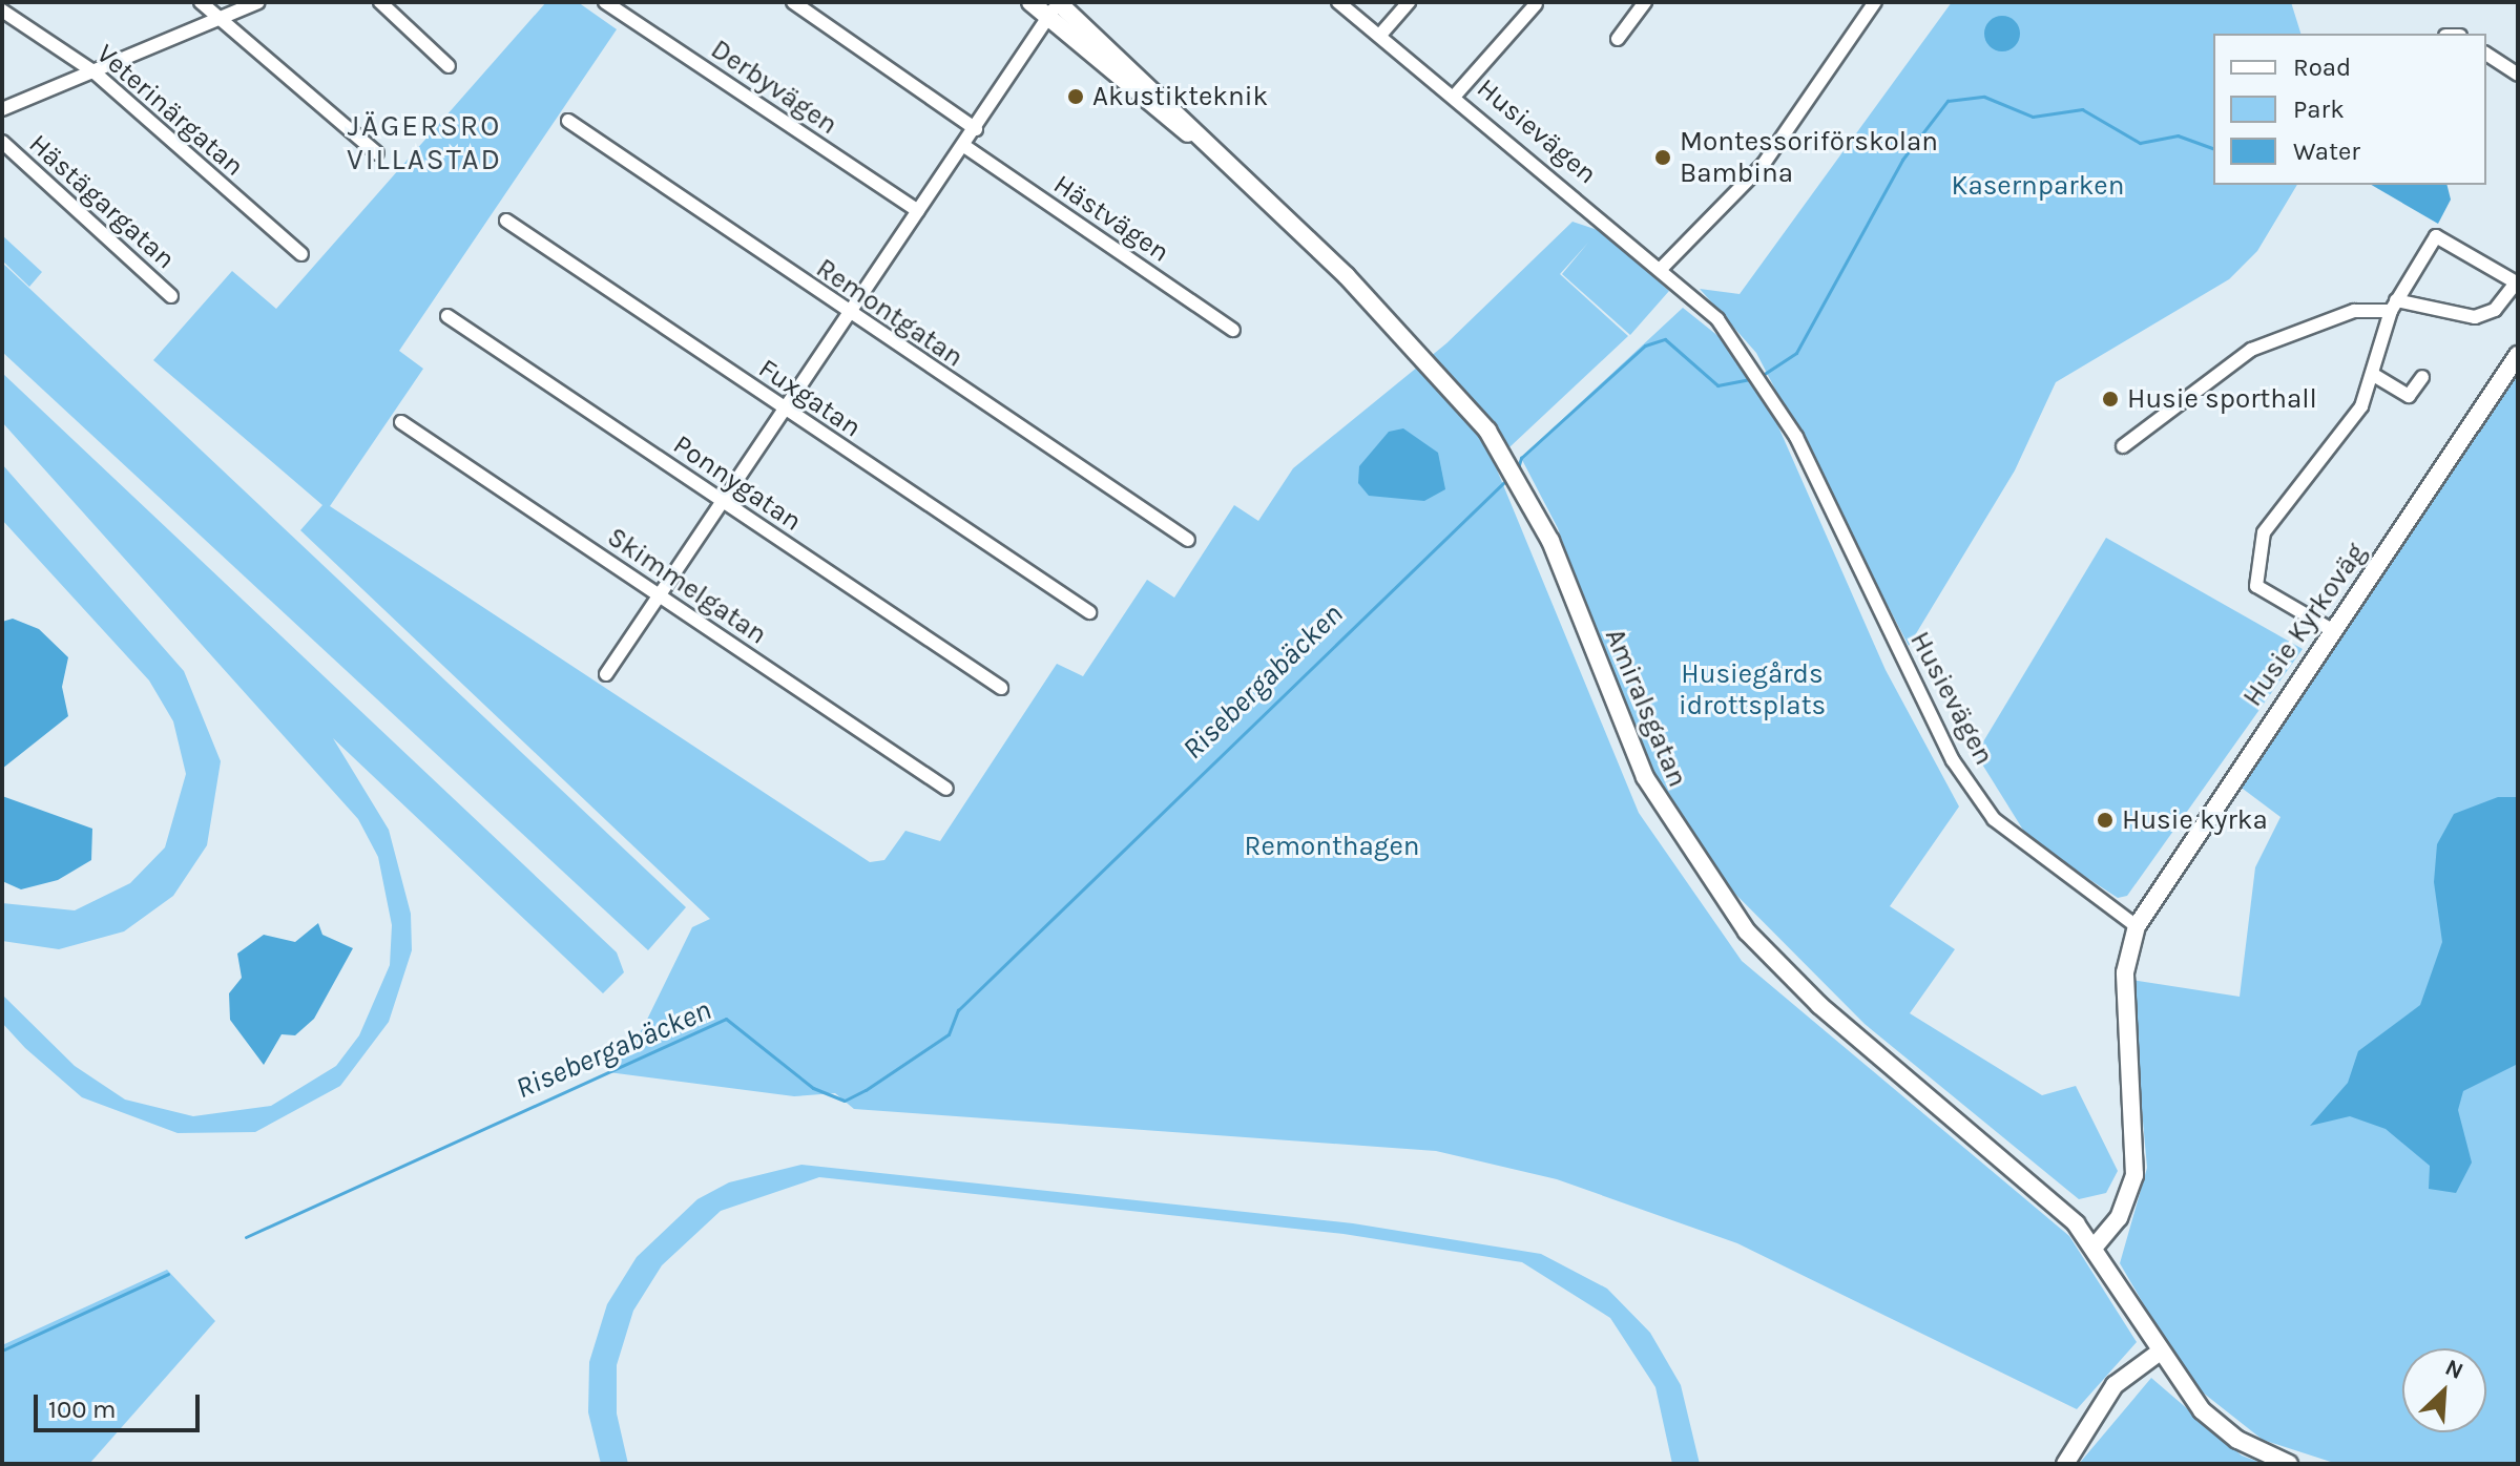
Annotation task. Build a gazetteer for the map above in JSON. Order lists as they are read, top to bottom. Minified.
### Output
{"streets":{"street":["Derbyvägen","Veterinärgatan","Husievägen","Hästägargatan","Hästvägen","Remontgatan","Fuxgatan","Ponnygatan","Skimmelgatan","Husie Kyrkoväg","Amiralsgatan"]},"crossings":[["Husievägen","Husie Kyrkoväg"]],"districts":["JÄGERSRO VILLASTAD"],"water":["Risebergabäcken"],"parks":["Kasernparken","Husiegårds idrottsplats","Remonthagen"],"places":["Akustikteknik","Montessoriförskolan Bambina","Husie sporthall","Husie kyrka"],"legend":["Road","Park","Water"],"scale_bar":"100 m","north":"top right"}
